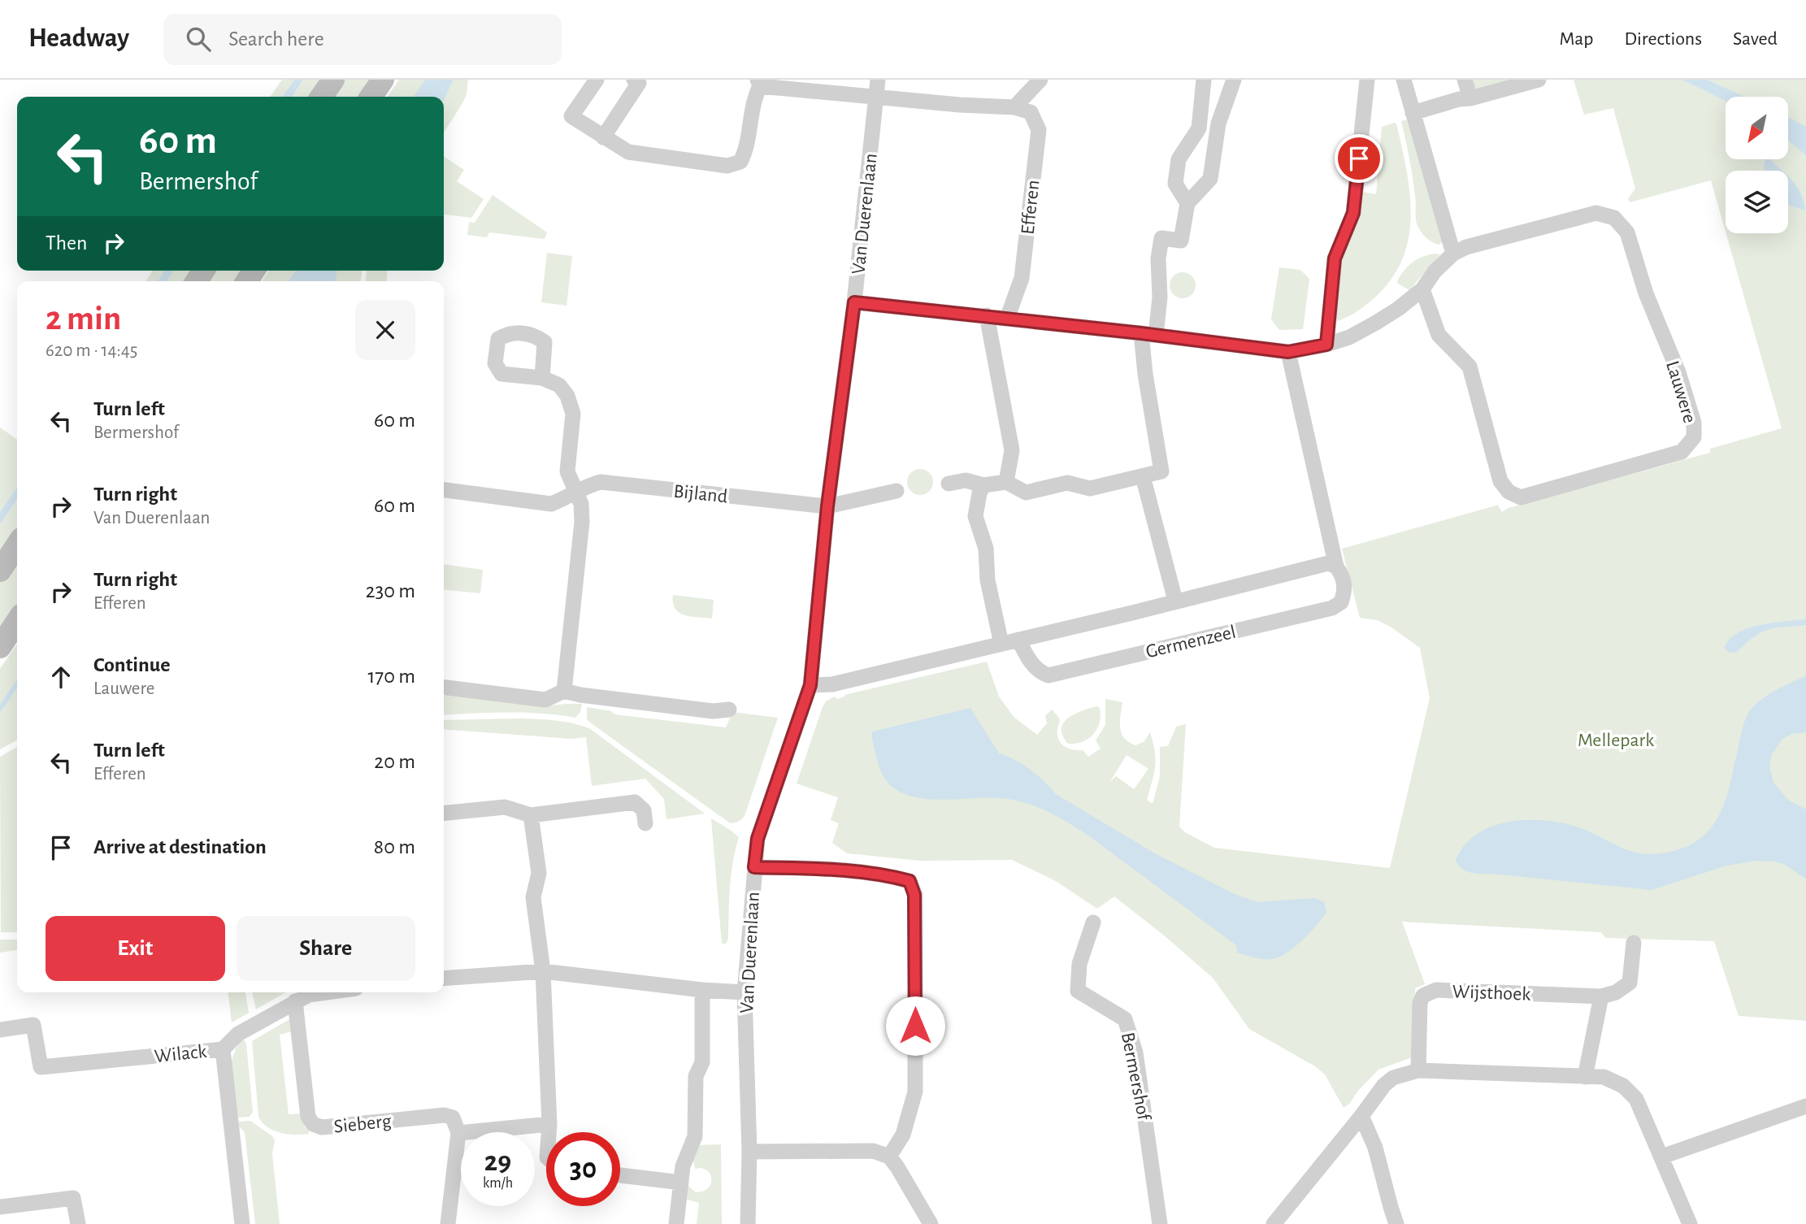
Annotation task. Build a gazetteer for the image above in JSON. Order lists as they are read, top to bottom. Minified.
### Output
{"streets":{"street":["Efferen","Van Duerenlaan","Lauwere","Bijland","Germenzeel","Wijsthoek","Wilack","Bermershof","Sieberg"]},"crossings":[["Van Duerenlaan","Bijland"],["Van Duerenlaan","Germenzeel"],["Lauwere","Germenzeel"]],"parks":["Mellepark"],"north":"bottom left","page":{"header":"Headway","search":"Search here","nav":["Map","Directions","Saved"],"turn":["60 m","Bermershof"],"then":"Then","heading":["2 min","620 m · 14:45"],"list":[{"name":"Turn left","note":"Bermershof","value":"60 m"},{"name":"Turn right","note":"Van Duerenlaan","value":"60 m"},{"name":"Turn right","note":"Efferen","value":"230 m"},{"name":"Continue","note":"Lauwere","value":"170 m"},{"name":"Turn left","note":"Efferen","value":"20 m"},{"name":"Arrive at destination","value":"80 m"}],"buttons":["Exit","Share"],"speed":"29 km/h","limit":"30"}}
